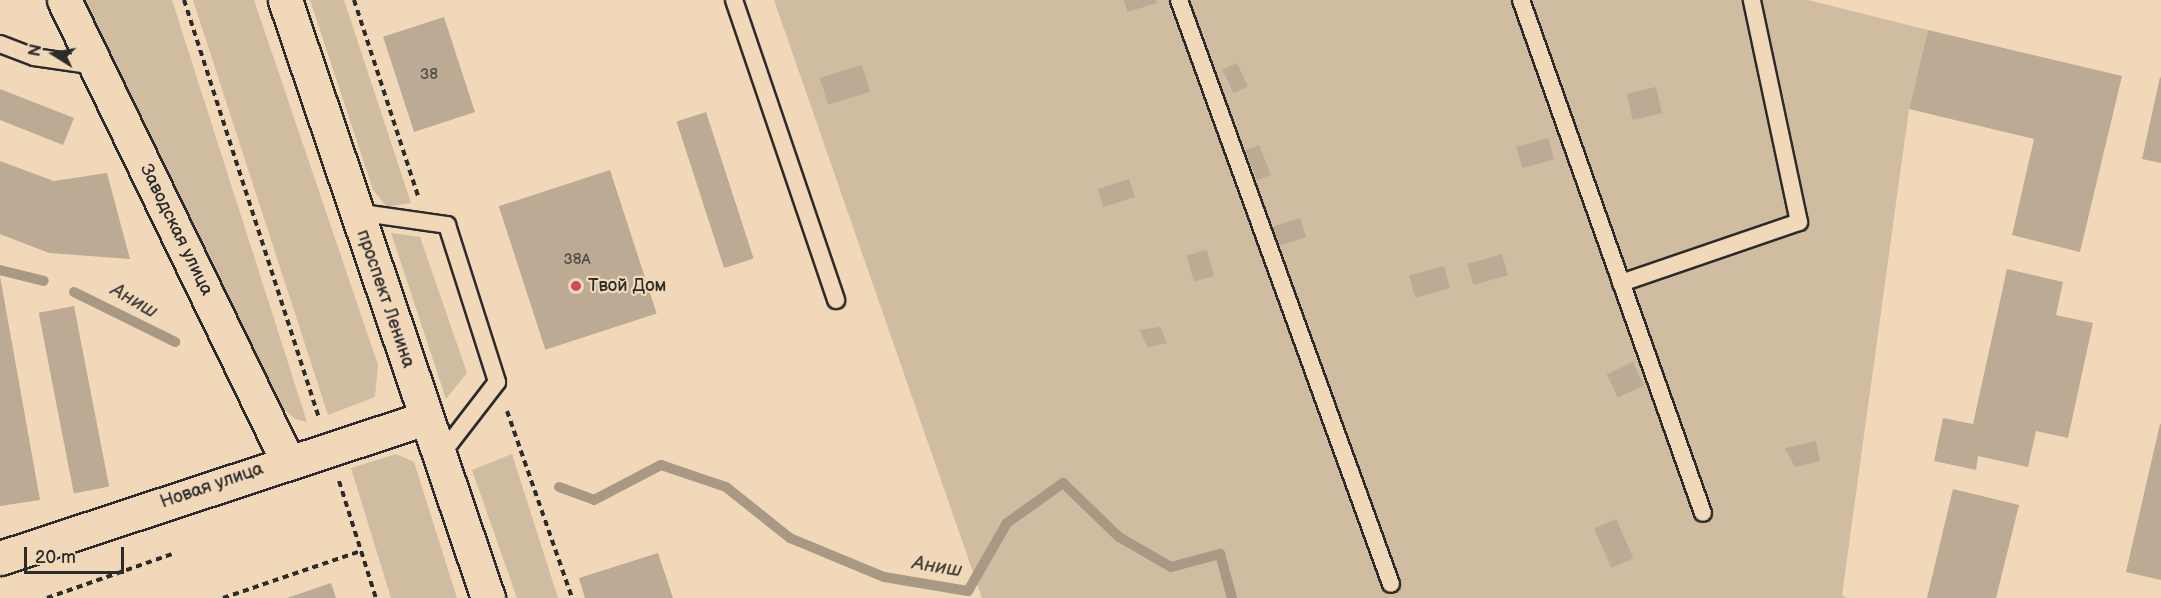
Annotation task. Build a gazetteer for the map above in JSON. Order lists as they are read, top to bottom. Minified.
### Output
{"streets":{"street":["Заводская улица","проспект Ленина","Новая улица"]},"crossings":[["Заводская улица","Новая улица"],["проспект Ленина","Новая улица"]],"water":["Аниш"],"places":["Твой Дом"],"house_numbers":["38","38А"],"scale_bar":"20 m","north":"left"}
